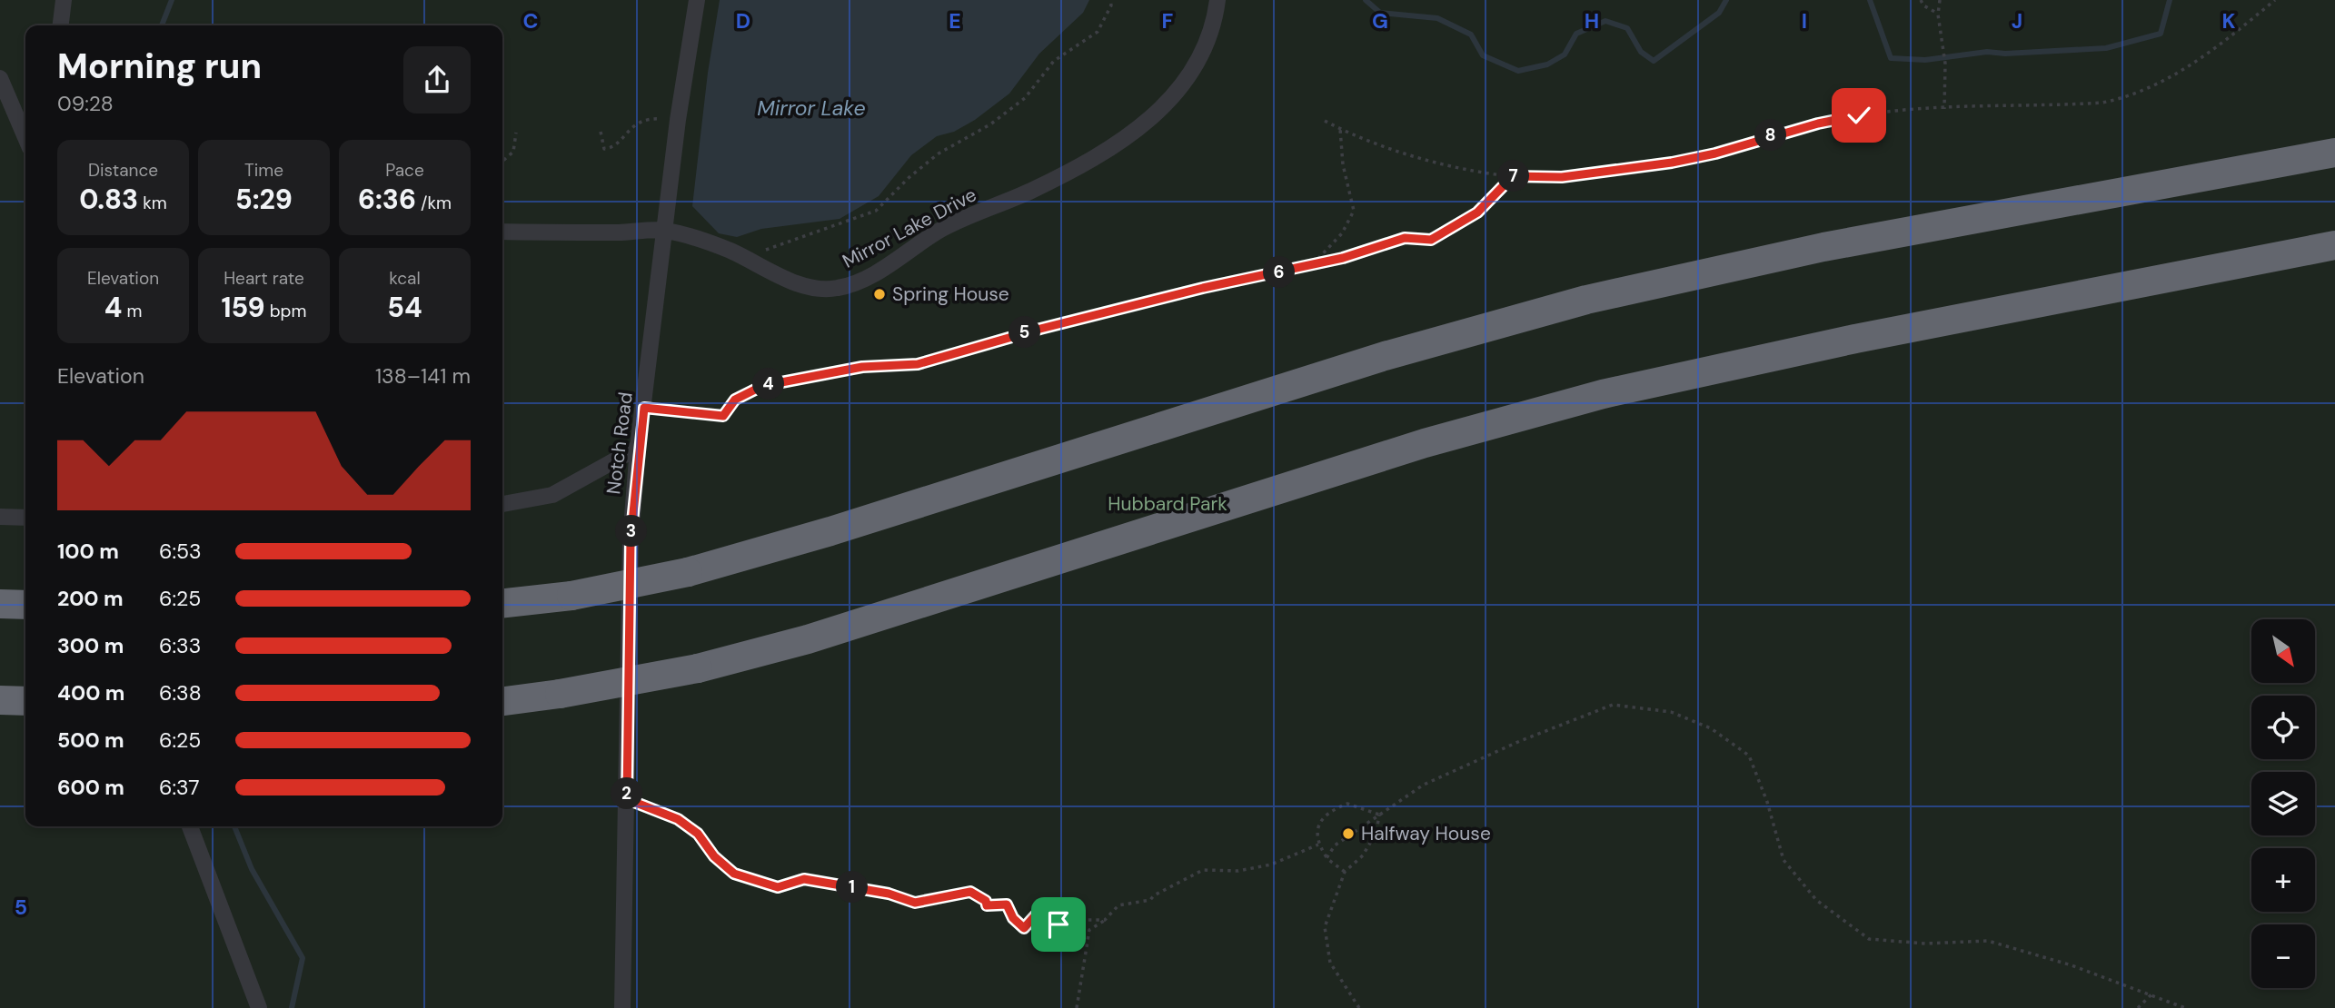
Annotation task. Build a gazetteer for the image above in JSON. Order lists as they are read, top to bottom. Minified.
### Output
{"streets":{"street":["Mirror Lake Drive","Notch Road"]},"crossings":[["Mirror Lake Drive","Notch Road"]],"water":["Mirror Lake"],"parks":["Hubbard Park"],"places":["Spring House","Halfway House"],"north":"bottom right","page":{"heading":["Morning run","09:28"],"pins":["8","7","6","5","4","3","2","1"],"stats":[["Distance","0.83 km"],["Time","5:29"],["Pace","6:36 /km"],["Elevation","4 m"],["Heart rate","159 bpm"],["kcal","54"]],"chart":["Elevation","138–141 m"],"list":[{"name":"100 m","note":"6:53"},{"name":"200 m","note":"6:25"},{"name":"300 m","note":"6:33"},{"name":"400 m","note":"6:38"},{"name":"500 m","note":"6:25"},{"name":"600 m","note":"6:37"}],"map_buttons":["+","−"]},"grid":{"columns":["C","D","E","F","G","H","I","J","K"],"rows":["5"]}}
